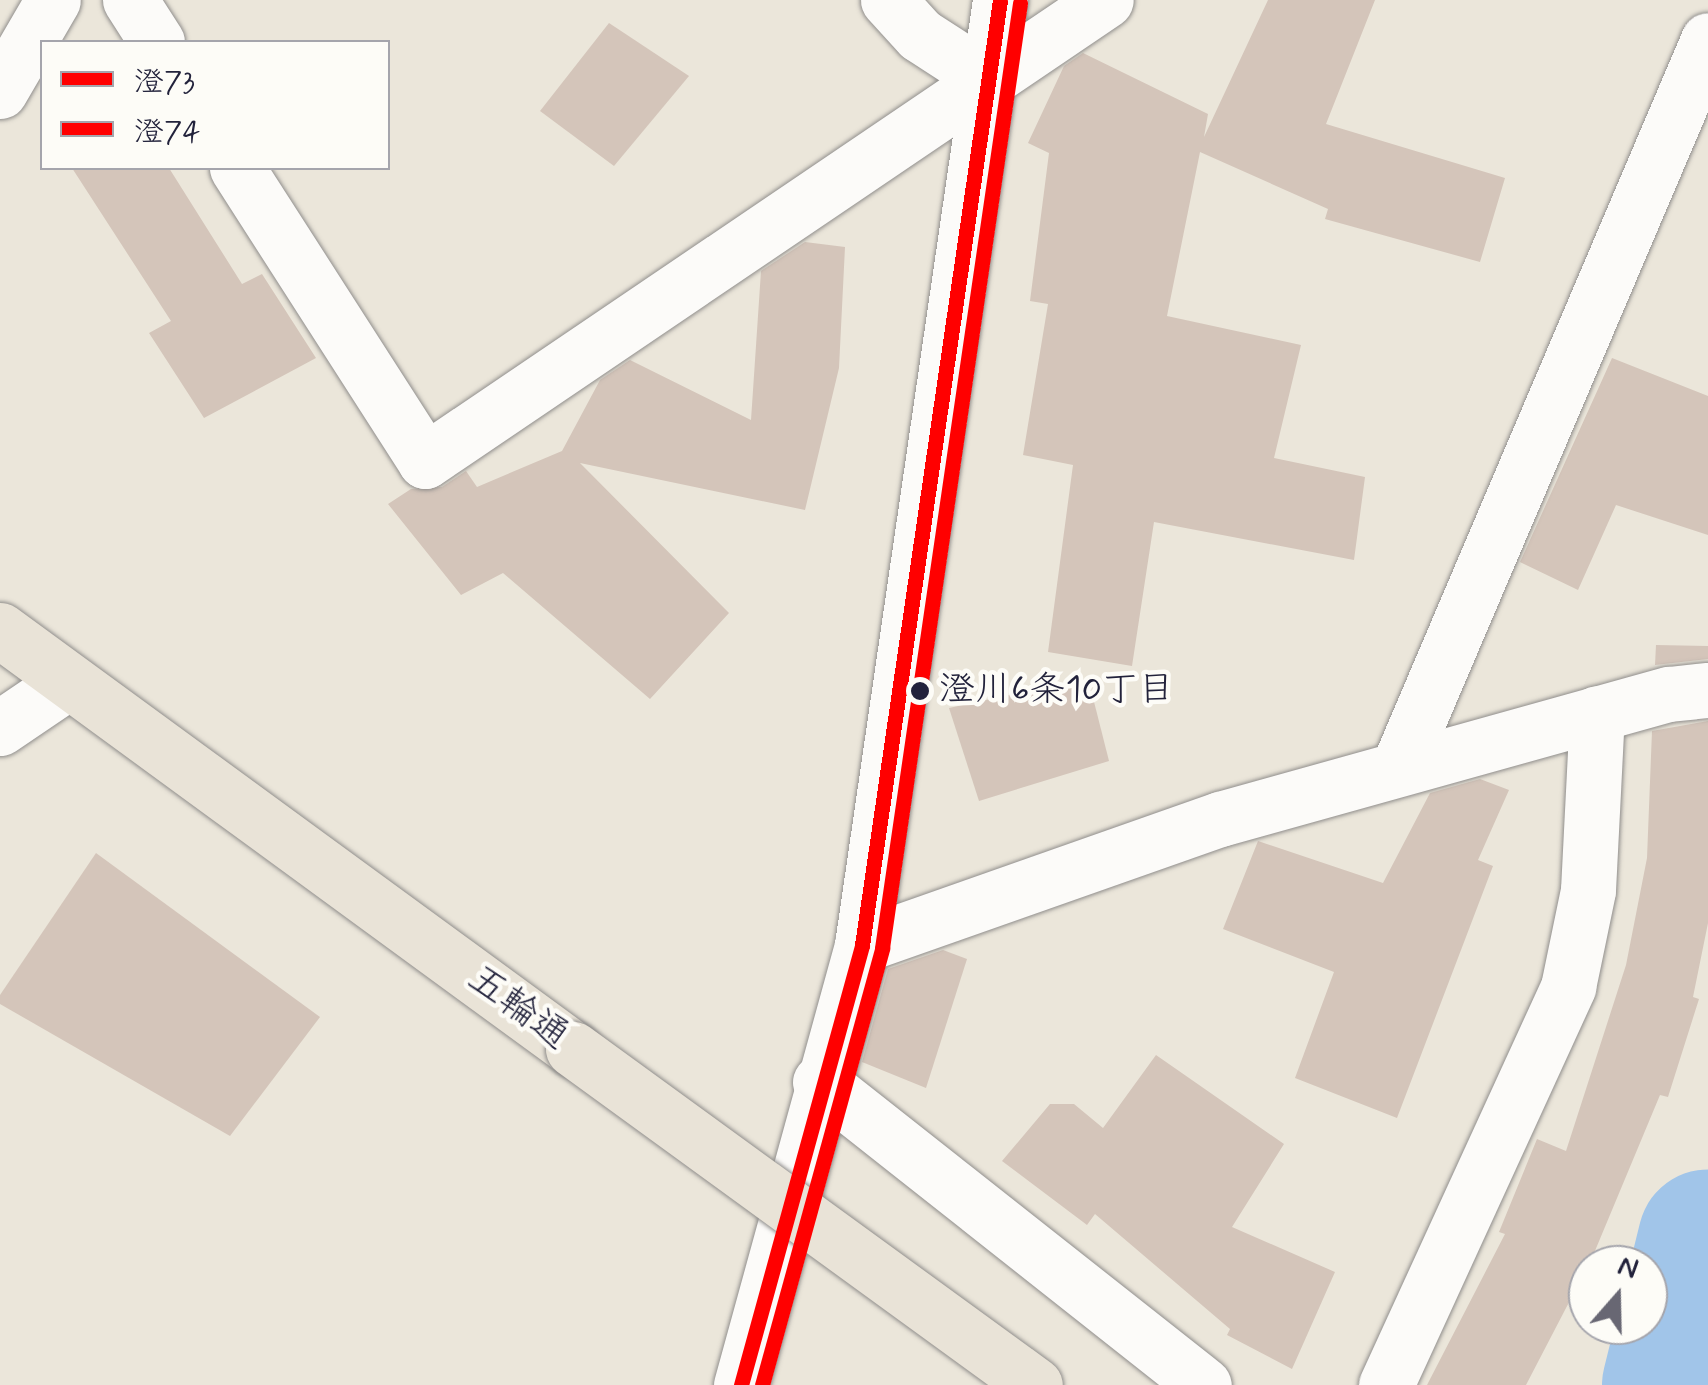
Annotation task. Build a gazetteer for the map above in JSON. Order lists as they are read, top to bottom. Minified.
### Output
{"streets":{"main road":["五輪通"]},"places":["澄川6条10丁目"],"lines":["transit line 澄73","transit line 澄74"],"legend":["澄73","澄74"],"north":"top"}
